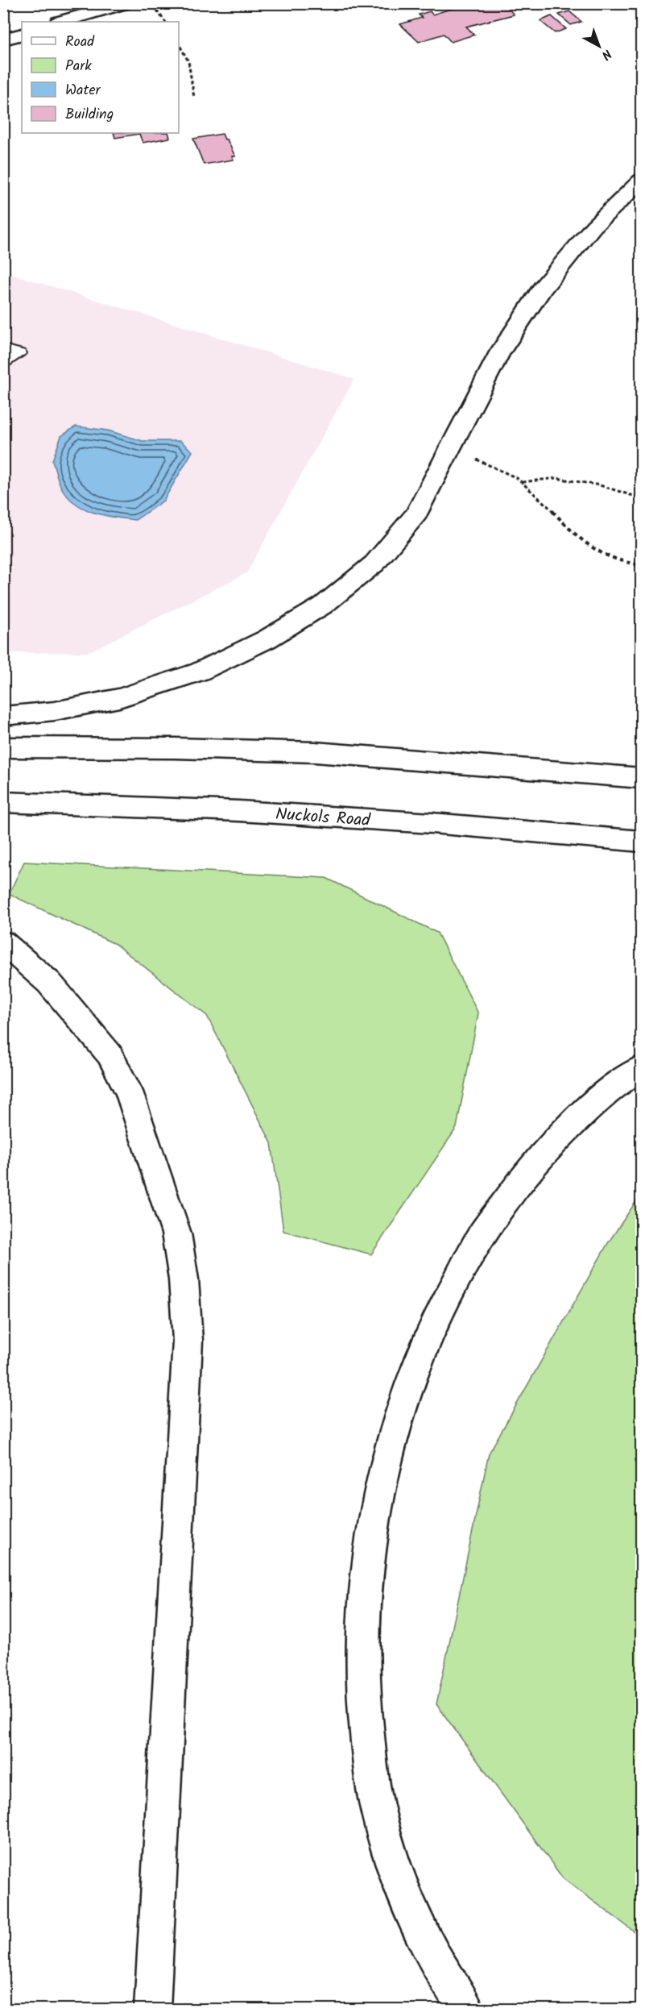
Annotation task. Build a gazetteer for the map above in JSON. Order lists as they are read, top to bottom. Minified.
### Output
{"streets":{"main road":["Nuckols Road"]},"legend":["Road","Park","Water","Building"],"north":"bottom right"}
